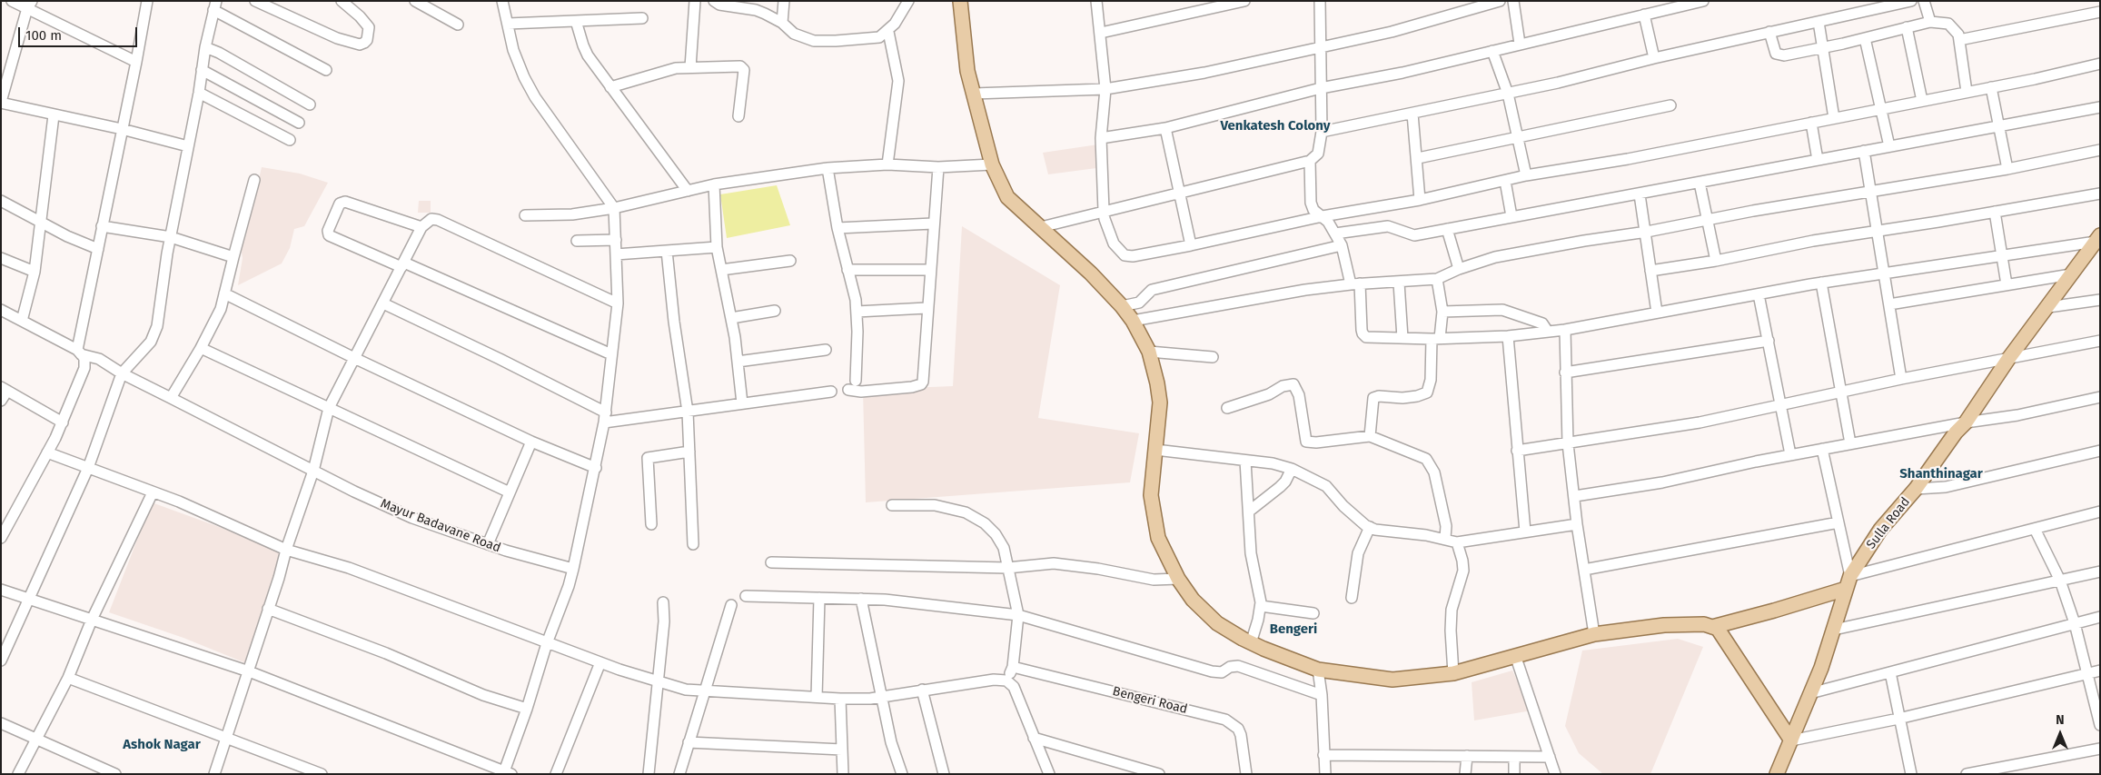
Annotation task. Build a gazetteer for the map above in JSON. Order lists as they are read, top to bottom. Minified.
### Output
{"streets":{"main road":["Sulla Road"],"street":["Mayur Badavane Road","Bengeri Road"]},"districts":["Venkatesh Colony","Shanthinagar","Bengeri","Ashok Nagar"],"scale_bar":"100 m","north":"top"}
